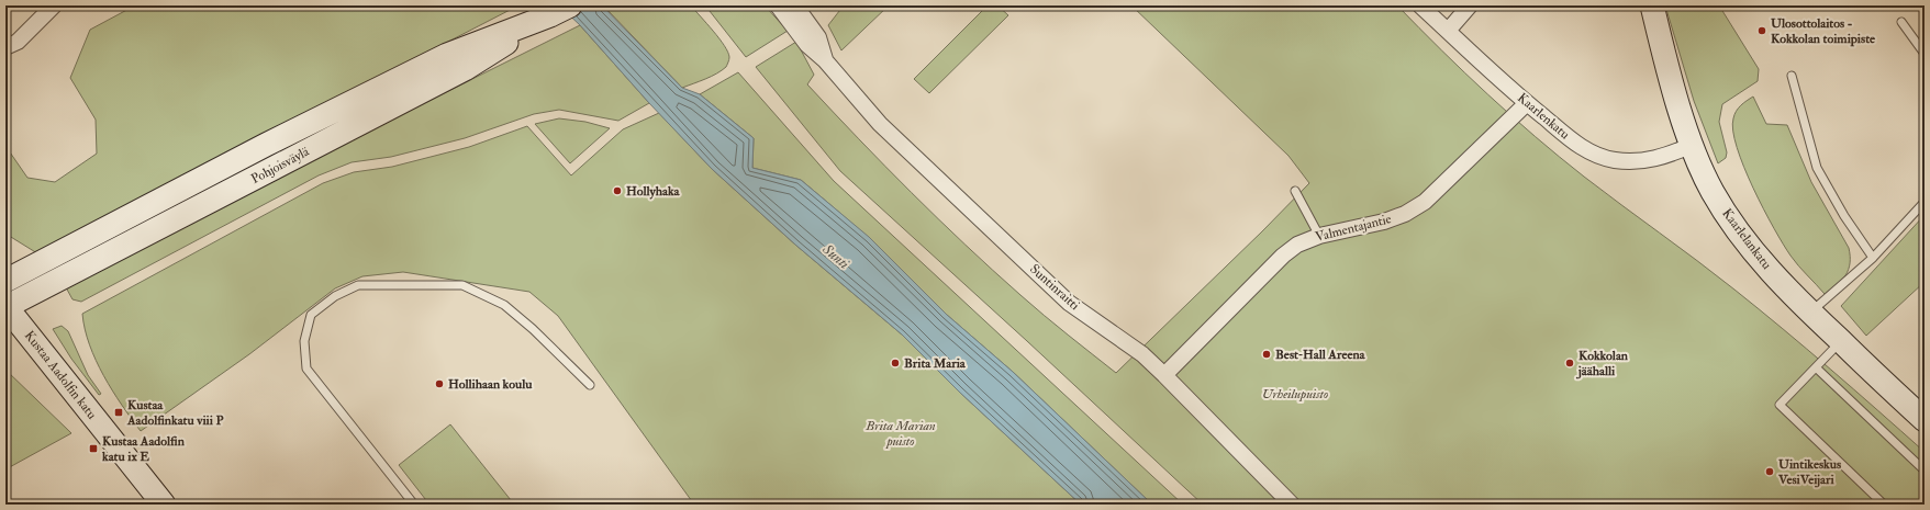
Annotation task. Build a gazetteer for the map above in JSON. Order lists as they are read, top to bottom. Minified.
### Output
{"streets":{"main road":["Pohjoisväylä","Kaarlelankatu","Kustaa Aadolfin katu"],"street":["Kaarlenkatu","Valmentajantie","Suntinraitti"]},"crossings":[["Kaarlenkatu","Valmentajantie"],["Kaarlenkatu","Kaarlelankatu"],["Pohjoisväylä","Kustaa Aadolfin katu"],["Valmentajantie","Suntinraitti"]],"water":["Sunti"],"parks":["Urheilupuisto","Brita Marian puisto"],"places":{"other":["Ulosottolaitos - Kokkolan toimipiste","Hollyhaka","Best‑Hall Areena","Brita Maria","Kokkolan jäähalli","Hollihaan koulu","Uintikeskus VesiVeijari"],"transit":["Kustaa Aadolfinkatu viii P","Kustaa Aadolfin katu ix E"]}}
